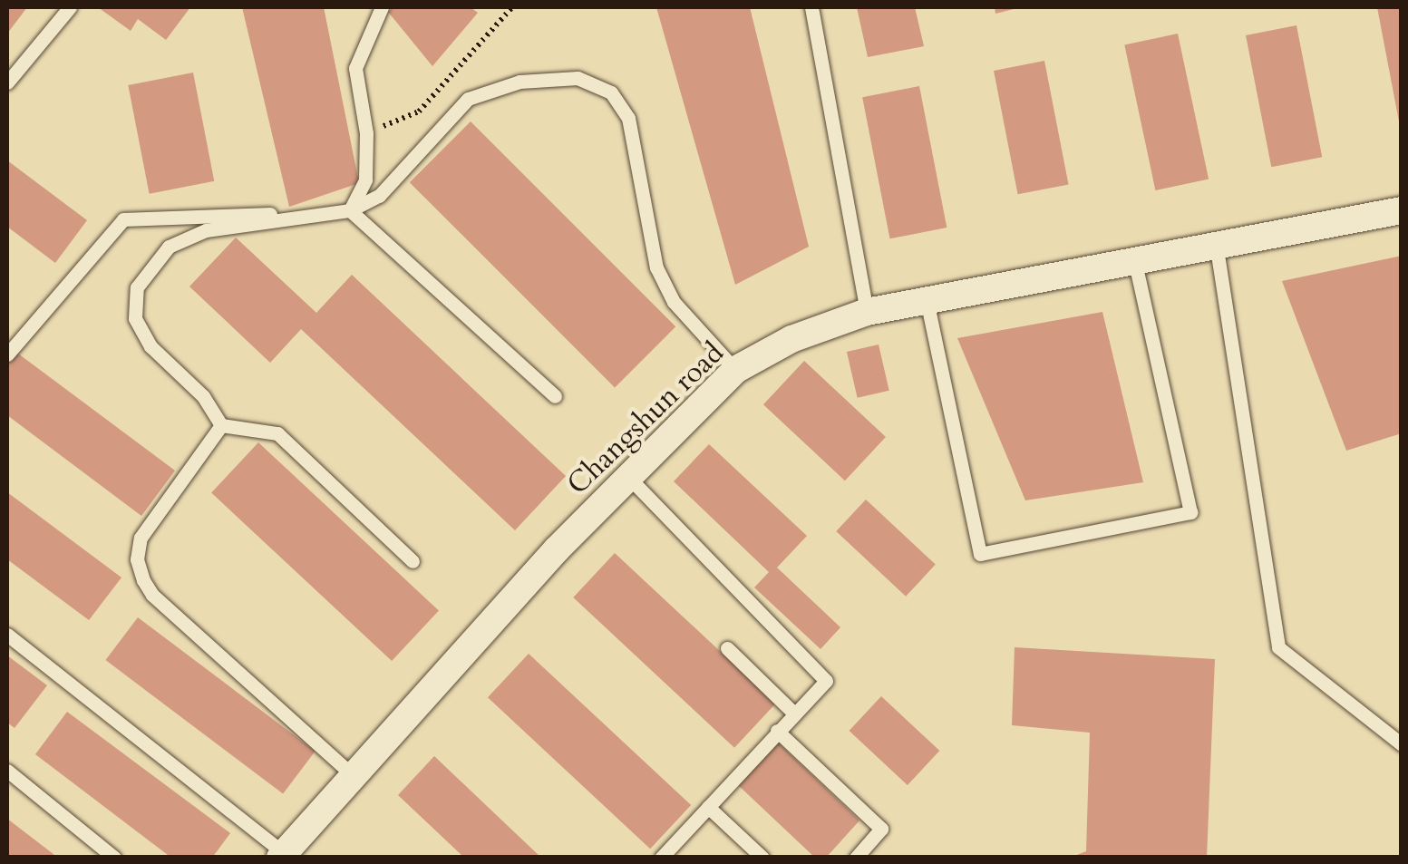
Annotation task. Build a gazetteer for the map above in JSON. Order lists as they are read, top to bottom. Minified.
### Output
{"streets":{"street":["Changshun road"]}}
